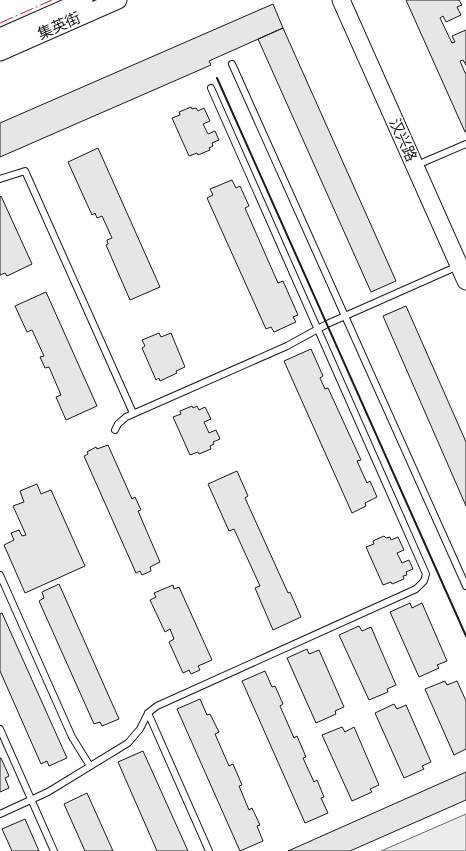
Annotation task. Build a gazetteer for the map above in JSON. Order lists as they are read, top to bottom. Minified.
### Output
{"streets":{"street":["集英街","汉兴路"]}}
